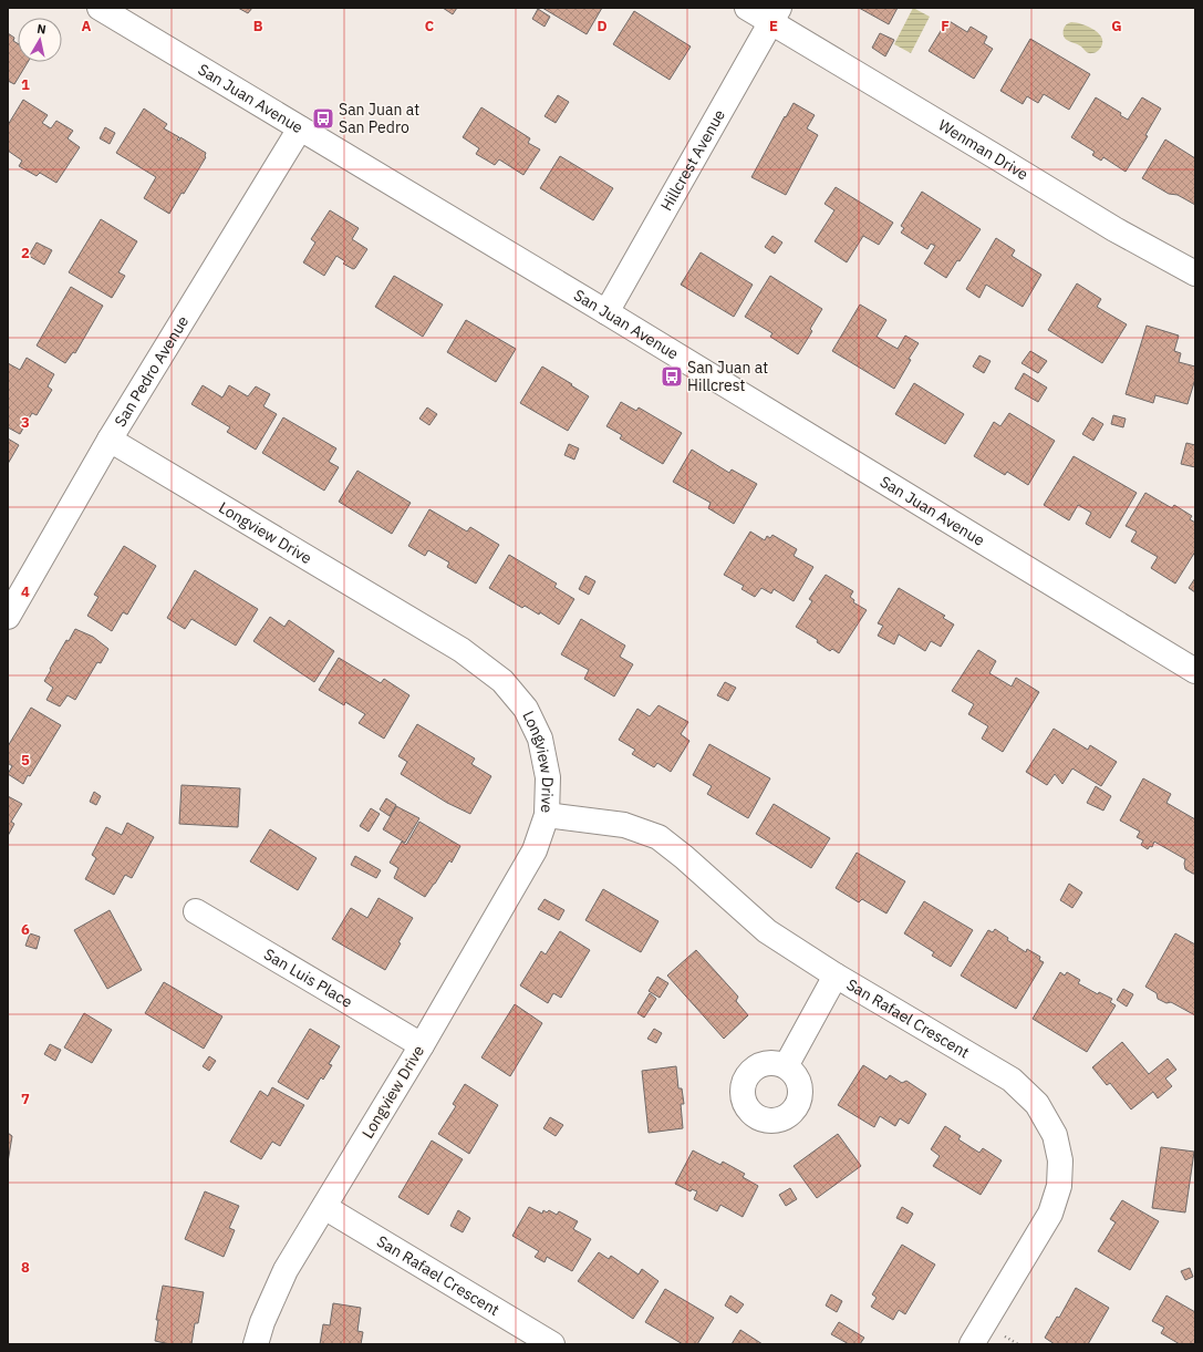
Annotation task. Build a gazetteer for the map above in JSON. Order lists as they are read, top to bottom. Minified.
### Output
{"streets":{"street":["San Juan Avenue","Wenman Drive","Hillcrest Avenue","San Pedro Avenue","Longview Drive","San Luis Place","San Rafael Crescent"]},"crossings":[["San Juan Avenue","Hillcrest Avenue"],["San Juan Avenue","San Pedro Avenue"],["Wenman Drive","Hillcrest Avenue"],["San Pedro Avenue","Longview Drive"],["Longview Drive","San Luis Place"],["Longview Drive","San Rafael Crescent"]],"places":{"bus stop":["San Juan at San Pedro","San Juan at Hillcrest"]},"north":"top","grid":{"columns":["A","B","C","D","E","F","G"],"rows":["1","2","3","4","5","6","7","8"]}}
